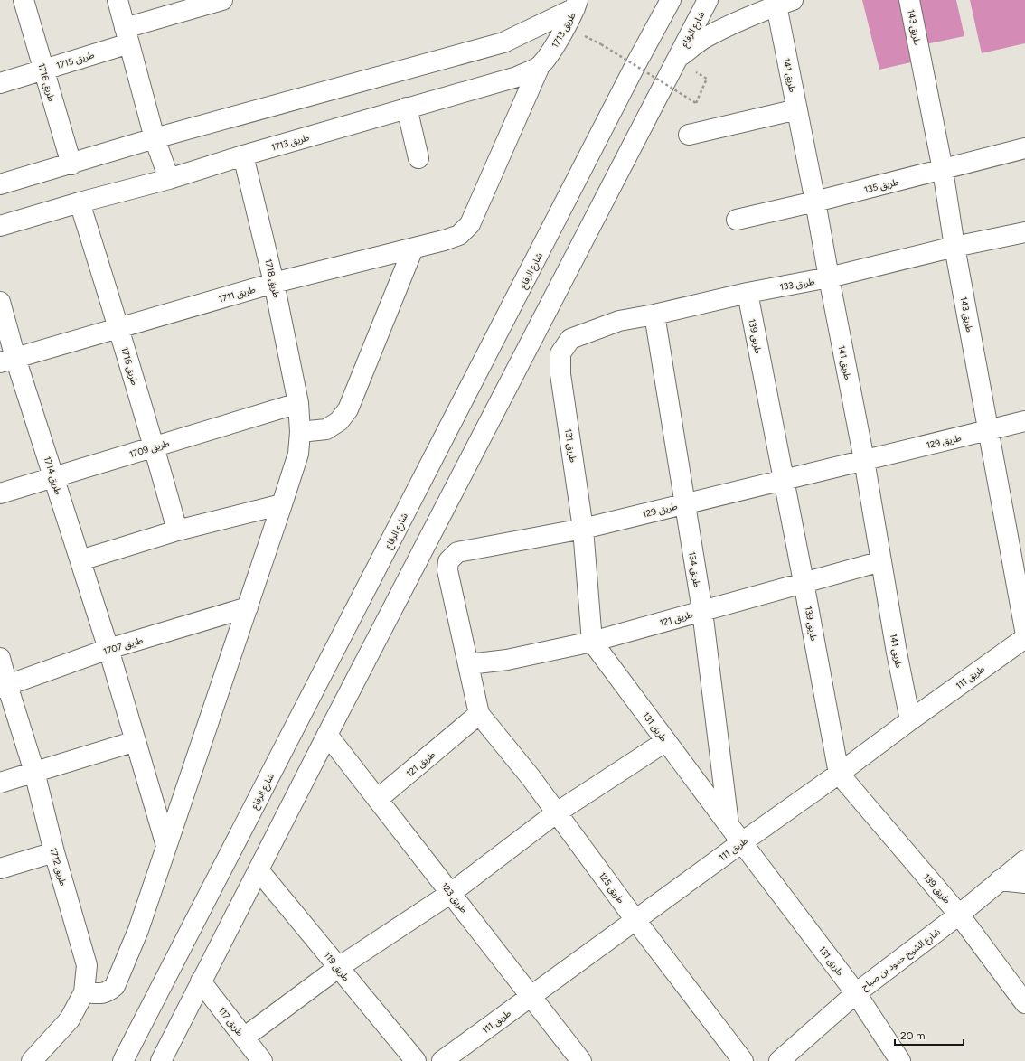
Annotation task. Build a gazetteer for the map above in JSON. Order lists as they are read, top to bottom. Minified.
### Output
{"streets":{"street":["طريق 143","شارع الرفاع","طريق 1713","طريق 1715","طريق 141","طريق 1716","طريق 135","طريق 1718","طريق 133","طريق 1711","طريق 139","طريق 129","طريق 131","طريق 1709","طريق 1714","طريق 134","طريق 121","طريق 1707","طريق 111","طريق 1712","طريق 125","طريق 123","شارع الشيخ حمود بن صباح","طريق 119","طريق 117"]},"crossings":[["طريق 143","طريق 135"],["طريق 143","طريق 133"],["طريق 143","طريق 129"],["شارع الرفاع","طريق 123"],["شارع الرفاع","طريق 119"],["شارع الرفاع","طريق 117"],["طريق 1713","طريق 1716"],["طريق 1713","طريق 1718"],["طريق 1713","طريق 1711"],["طريق 1715","طريق 1716"],["طريق 141","طريق 135"],["طريق 141","طريق 133"],["طريق 141","طريق 129"],["طريق 141","طريق 121"],["طريق 141","طريق 111"],["طريق 1716","طريق 1711"],["طريق 1716","طريق 1709"],["طريق 1718","طريق 1711"],["طريق 1718","طريق 1709"],["طريق 1718","طريق 1714"],["طريق 1718","طريق 1707"],["طريق 1718","طريق 1712"],["طريق 133","طريق 139"],["طريق 133","طريق 131"],["طريق 133","طريق 134"],["طريق 1711","طريق 1714"],["طريق 139","طريق 129"],["طريق 139","طريق 121"],["طريق 139","طريق 111"],["طريق 139","شارع الشيخ حمود بن صباح"],["طريق 129","طريق 131"],["طريق 129","طريق 134"],["طريق 129","طريق 121"],["طريق 129","طريق 125"],["طريق 131","طريق 134"],["طريق 131","طريق 121"],["طريق 131","طريق 111"],["طريق 131","شارع الشيخ حمود بن صباح"],["طريق 1709","طريق 1714"],["طريق 1714","طريق 1707"],["طريق 134","طريق 121"],["طريق 121","طريق 125"],["طريق 121","طريق 123"],["طريق 1707","طريق 1712"],["طريق 111","طريق 125"],["طريق 111","طريق 123"]],"scale_bar":"20 m"}
